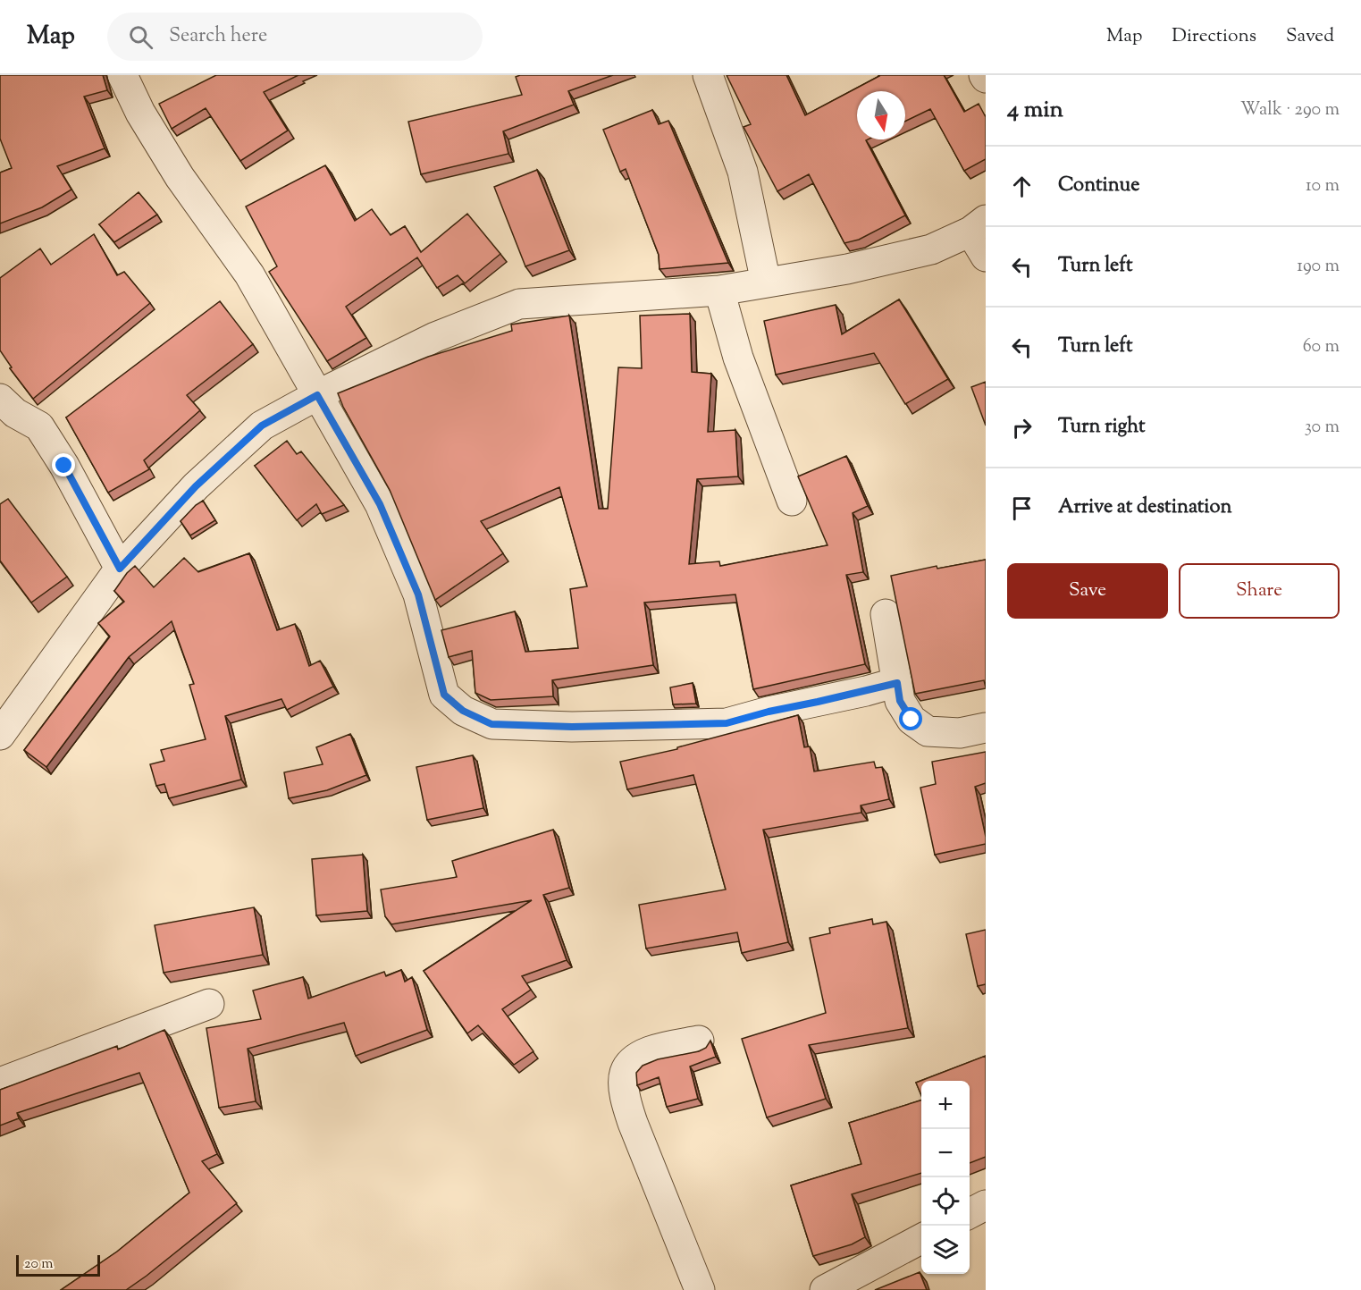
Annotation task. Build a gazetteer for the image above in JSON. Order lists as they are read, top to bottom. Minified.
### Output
{"scale_bar":"20 m","north":"bottom","page":{"header":"Map","search":"Search here","nav":["Map","Directions","Saved"],"heading":["4 min","Walk · 290 m"],"list":[["Continue","10 m"],["Turn left","190 m"],["Turn left","60 m"],["Turn right","30 m"],"Arrive at destination"],"buttons":["Save","Share"],"map_buttons":["+","−"],"scale":"20 m"}}
